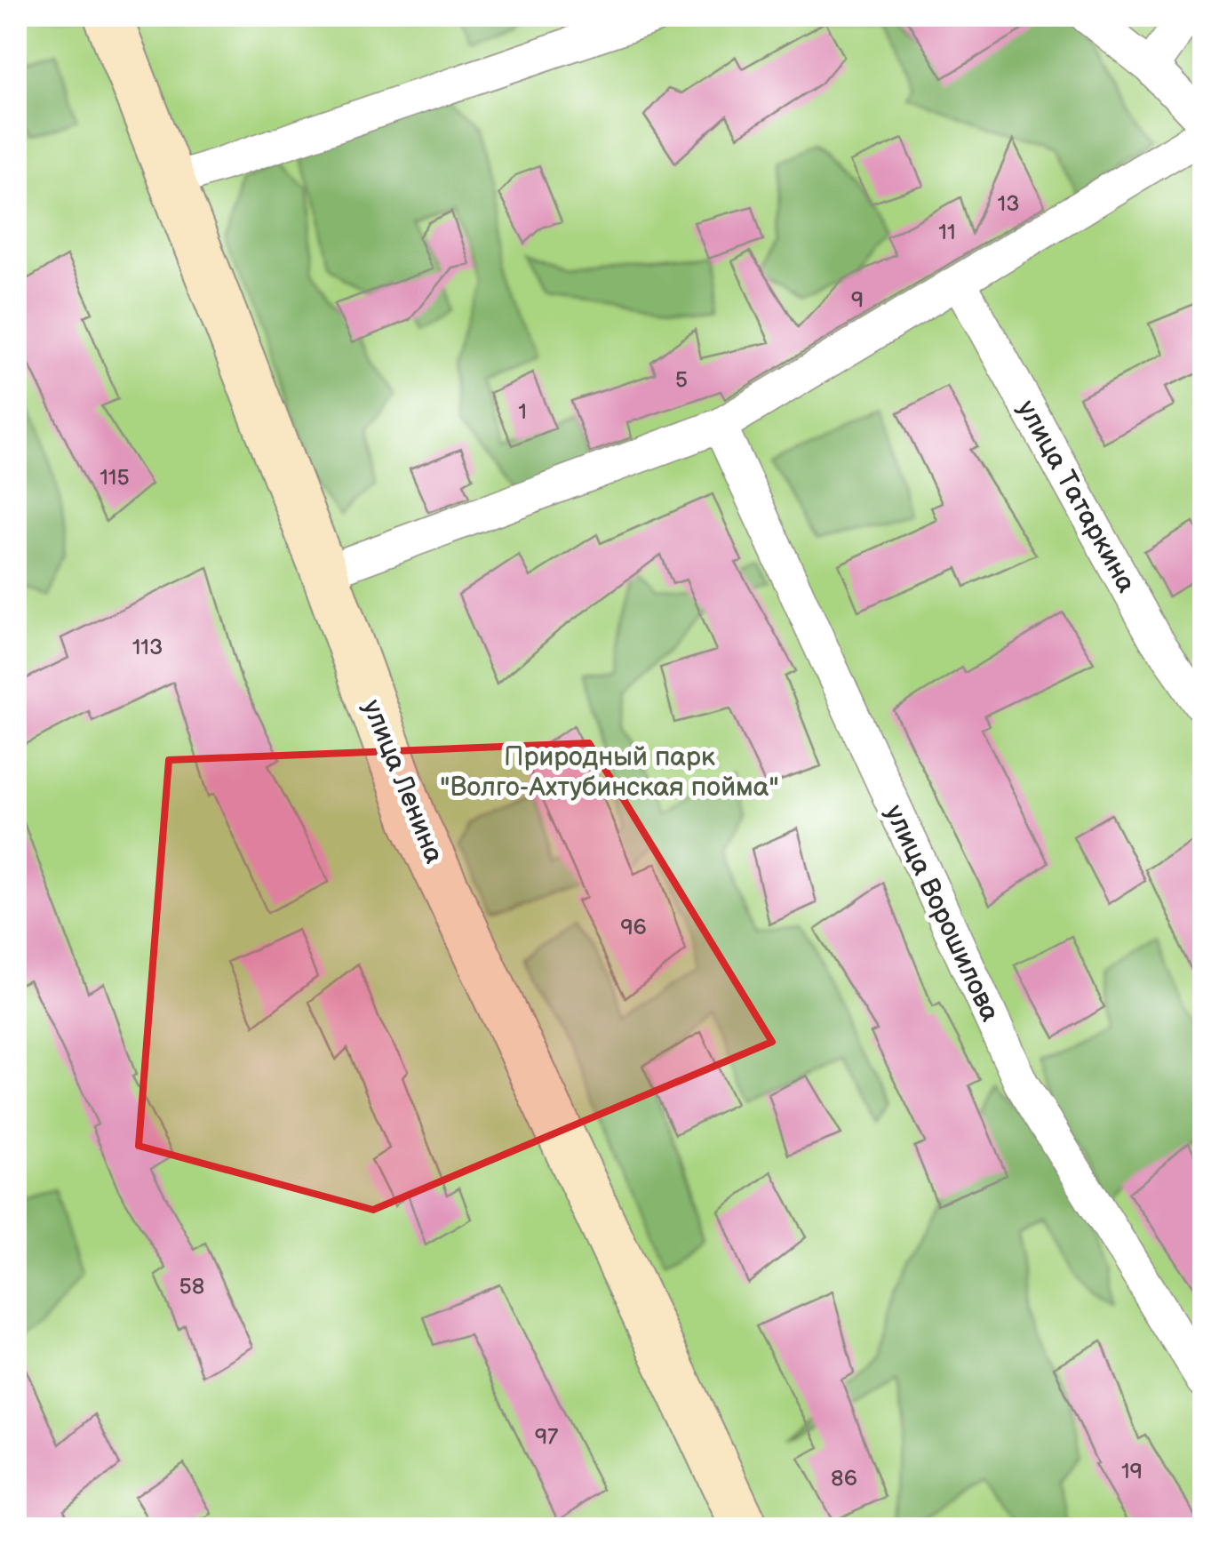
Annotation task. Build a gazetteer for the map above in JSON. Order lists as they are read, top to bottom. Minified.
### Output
{"streets":{"street":["улица Татаркина","улица Ленина","улица Ворошилова"]},"parks":["Природный парк \"Волго-Ахтубинская пойма\""],"house_numbers":["13","11","9","5","1","115","113","96","58","97","19","86"]}
